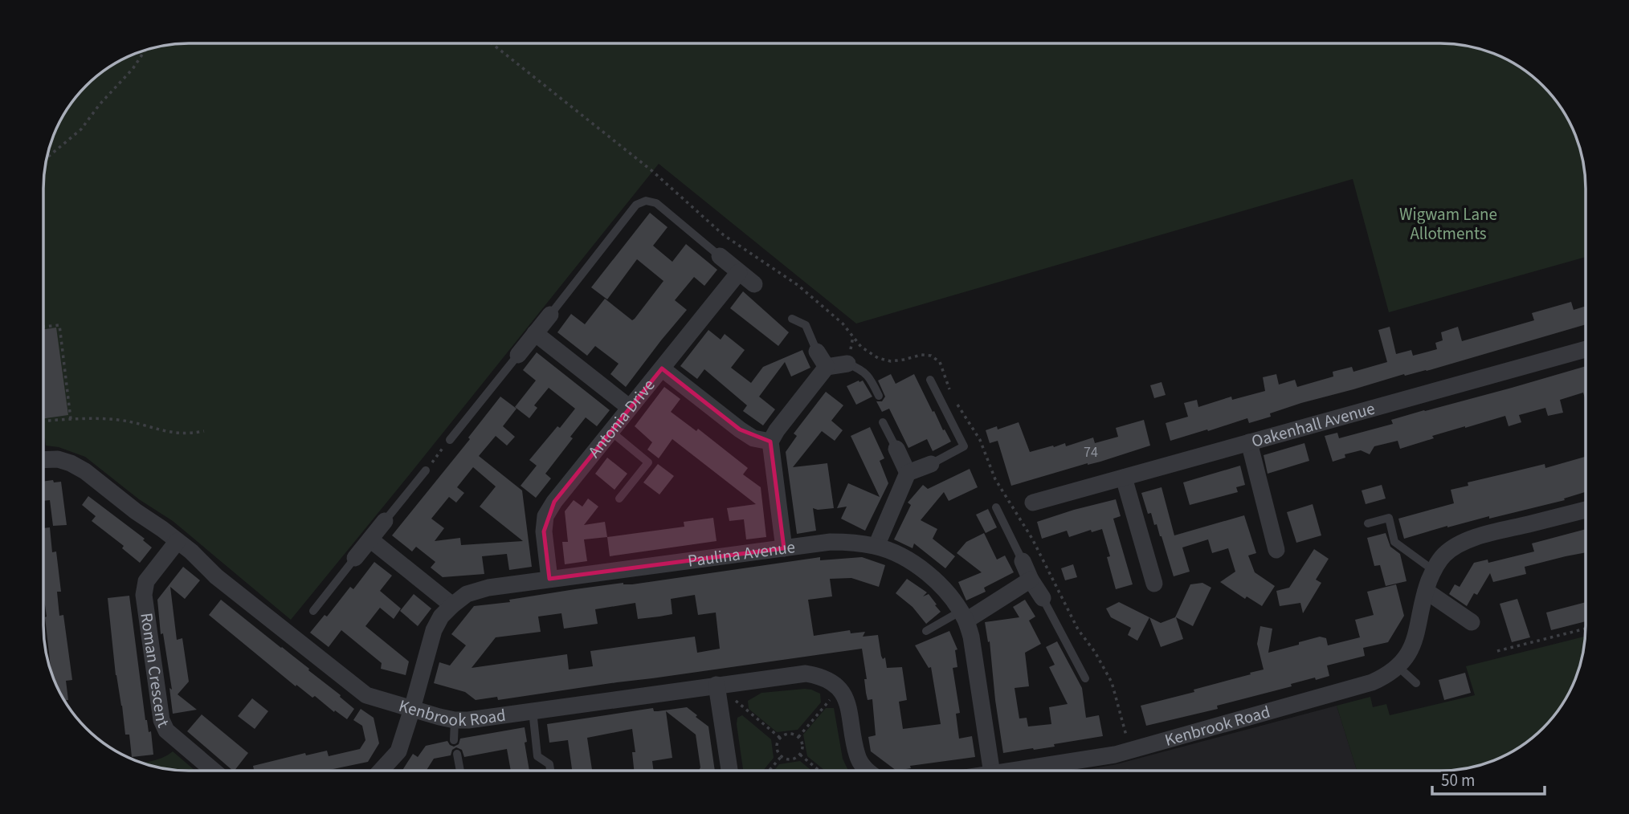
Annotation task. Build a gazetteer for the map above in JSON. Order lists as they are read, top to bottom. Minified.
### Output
{"streets":{"street":["Antonia Drive","Oakenhall Avenue","Paulina Avenue","Roman Crescent","Kenbrook Road"]},"crossings":[["Antonia Drive","Paulina Avenue"],["Paulina Avenue","Kenbrook Road"],["Roman Crescent","Kenbrook Road"]],"parks":["Wigwam Lane Allotments"],"house_numbers":["74"],"scale_bar":"50 m"}
